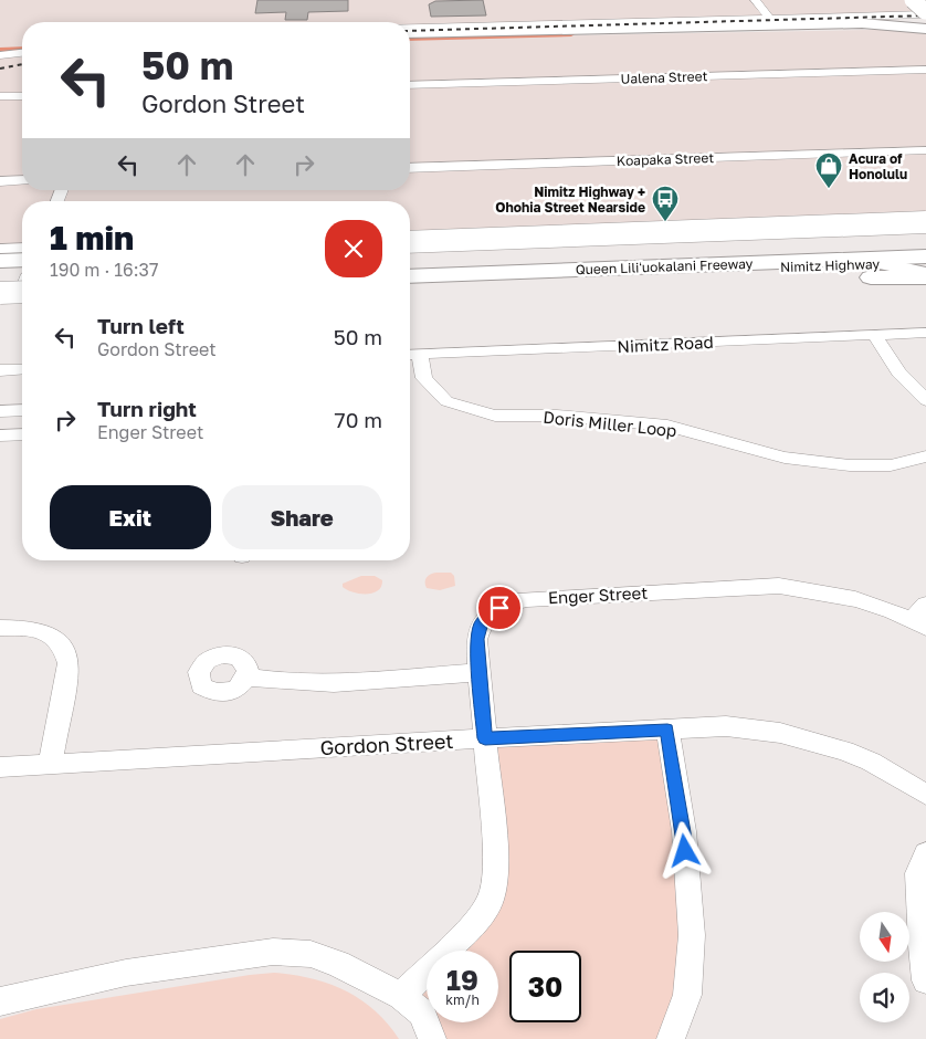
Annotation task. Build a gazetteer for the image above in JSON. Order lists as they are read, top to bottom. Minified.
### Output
{"streets":{"highway":["Queen Liliʻuokalani Freeway"],"main road":["Nimitz Highway"],"street":["Ualena Street","Koapaka Street","Nimitz Road","Doris Miller Loop","Enger Street","Gordon Street"]},"crossings":[["Nimitz Road","Doris Miller Loop"],["Enger Street","Gordon Street"]],"places":{"shop":["Acura of Honolulu"],"bus stop":["Nimitz Highway + Ohohia Street Nearside"]},"north":"bottom","page":{"turn":["50 m","Gordon Street"],"heading":["1 min","190 m · 16:37"],"list":[{"name":"Turn left","note":"Gordon Street","value":"50 m"},{"name":"Turn right","note":"Enger Street","value":"70 m"}],"buttons":["Exit","Share"],"speed":"19 km/h","limit":"30"}}
